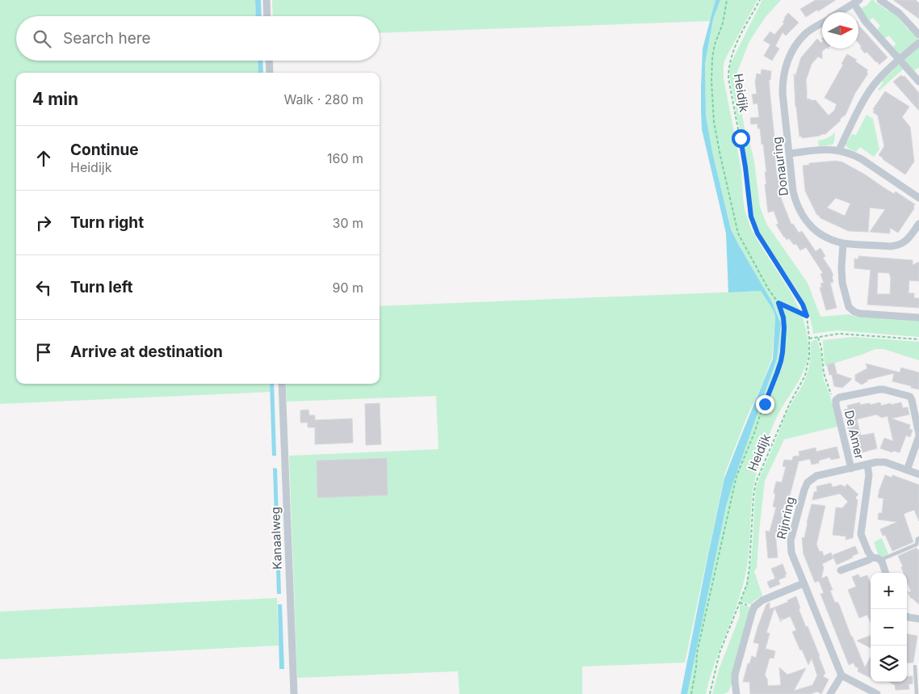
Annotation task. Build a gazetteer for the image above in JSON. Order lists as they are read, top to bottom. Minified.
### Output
{"streets":{"street":["Donauring","De Amer","Rijnring","Kanaalweg"],"path":["Heidijk"]},"crossings":[["De Amer","Rijnring"]],"north":"right","page":{"search":"Search here","heading":["4 min","Walk · 280 m"],"list":[["Continue","Heidijk","160 m"],["Turn right","30 m"],["Turn left","90 m"],"Arrive at destination"],"map_buttons":["+","−"]}}
